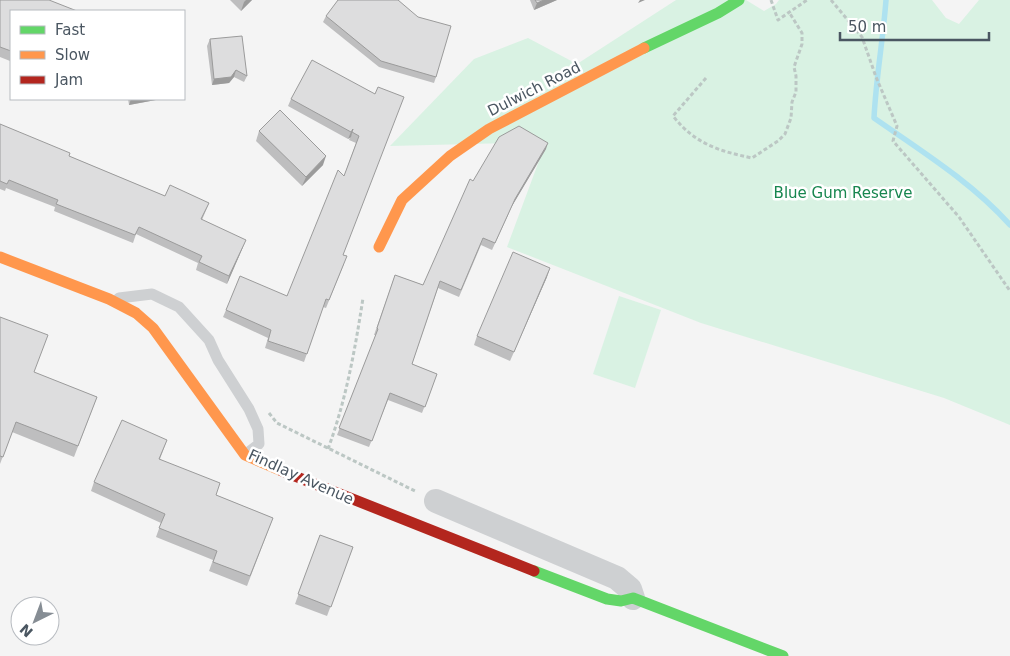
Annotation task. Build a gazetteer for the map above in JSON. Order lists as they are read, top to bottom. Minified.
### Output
{"streets":{"street":["Dulwich Road","Findlay Avenue"]},"parks":["Blue Gum Reserve"],"legend":["Fast","Slow","Jam"],"scale_bar":"50 m","north":"bottom left"}
